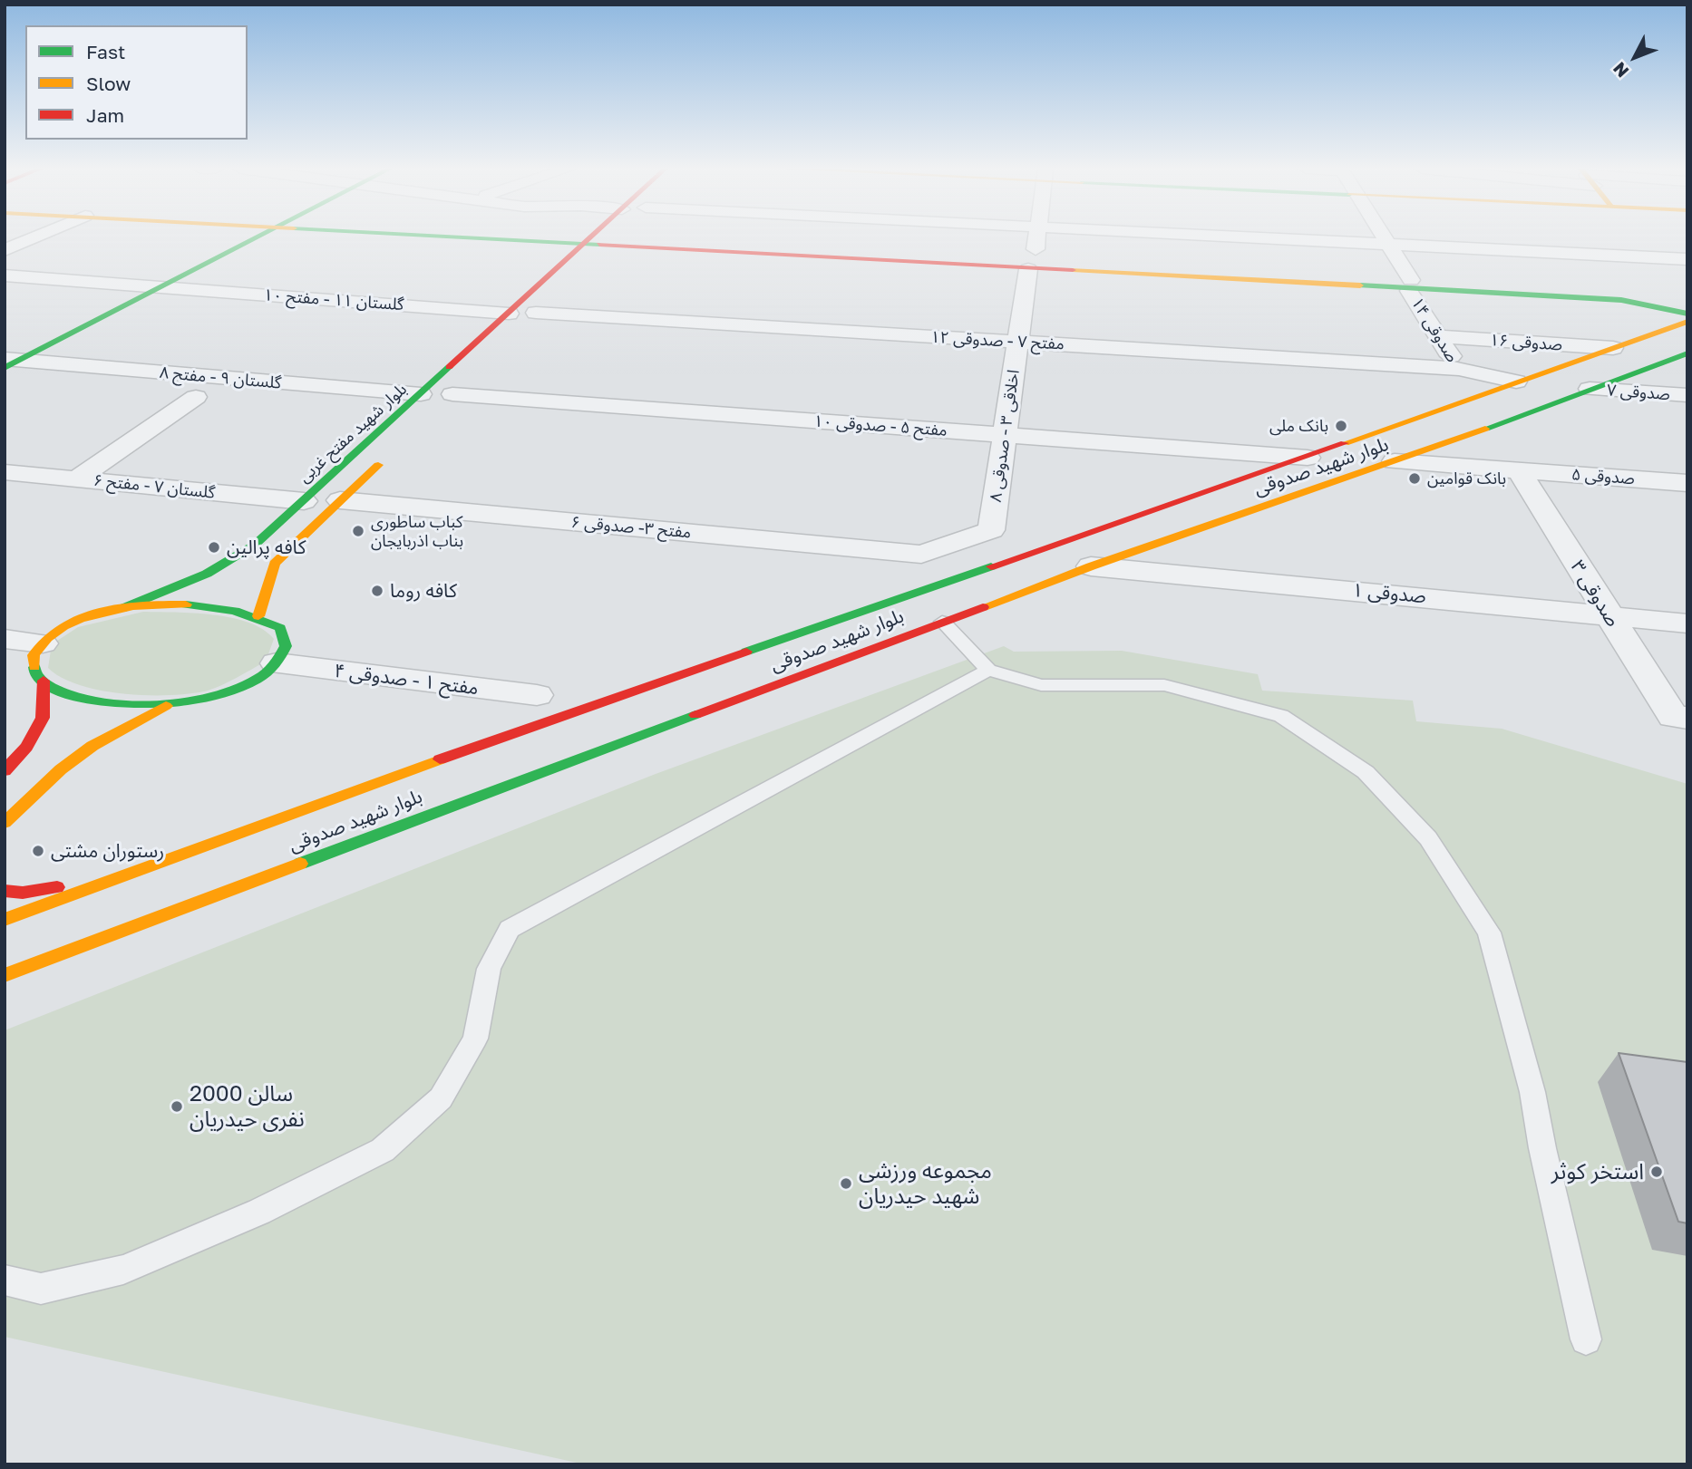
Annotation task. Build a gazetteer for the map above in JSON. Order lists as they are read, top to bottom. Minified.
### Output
{"streets":{"main road":["بلوار شهید مفتح غربی","بلوار شهید صدوقی"],"street":["گلستان ۱۱ - مفتح ۱۰","صدوقی ۱۴","مفتح ۷ - صدوقی ۱۲","صدوقی ۱۶","گلستان ۹ - مفتح ۸","صدوقی ۷","مفتح ۵ - صدوقی ۱۰","اخلاقی ۳ - صدوقی ۸","صدوقی ۵","گلستان ۷ - مفتح ۶","مفتح ۳- صدوقی ۶","صدوقی ۱","صدوقی ۳","مفتح ۱ - صدوقی ۴"]},"crossings":[["گلستان ۱۱ - مفتح ۱۰","بلوار شهید مفتح غربی"],["صدوقی ۱۴","مفتح ۷ - صدوقی ۱۲"],["صدوقی ۱۴","صدوقی ۱۶"],["مفتح ۷ - صدوقی ۱۲","اخلاقی ۳ - صدوقی ۸"],["مفتح ۷ - صدوقی ۱۲","بلوار شهید صدوقی"],["صدوقی ۱۶","بلوار شهید صدوقی"],["گلستان ۹ - مفتح ۸","بلوار شهید مفتح غربی"],["صدوقی ۷","بلوار شهید صدوقی"],["مفتح ۵ - صدوقی ۱۰","اخلاقی ۳ - صدوقی ۸"],["مفتح ۵ - صدوقی ۱۰","بلوار شهید صدوقی"],["بلوار شهید مفتح غربی","گلستان ۷ - مفتح ۶"],["اخلاقی ۳ - صدوقی ۸","مفتح ۳- صدوقی ۶"],["بلوار شهید صدوقی","صدوقی ۵"],["بلوار شهید صدوقی","صدوقی ۱"],["صدوقی ۵","صدوقی ۳"],["صدوقی ۱","صدوقی ۳"]],"places":["بانک ملی","بانک قوامین","کباب ساطوری بناب اذربایجان","کافه پرالین","کافه روما","رستوران مشتی","سالن 2000 نفری حیدریان","استخر کوثر","مجموعه ورزشی شهید حیدریان"],"legend":["Fast","Slow","Jam"],"north":"bottom left"}
